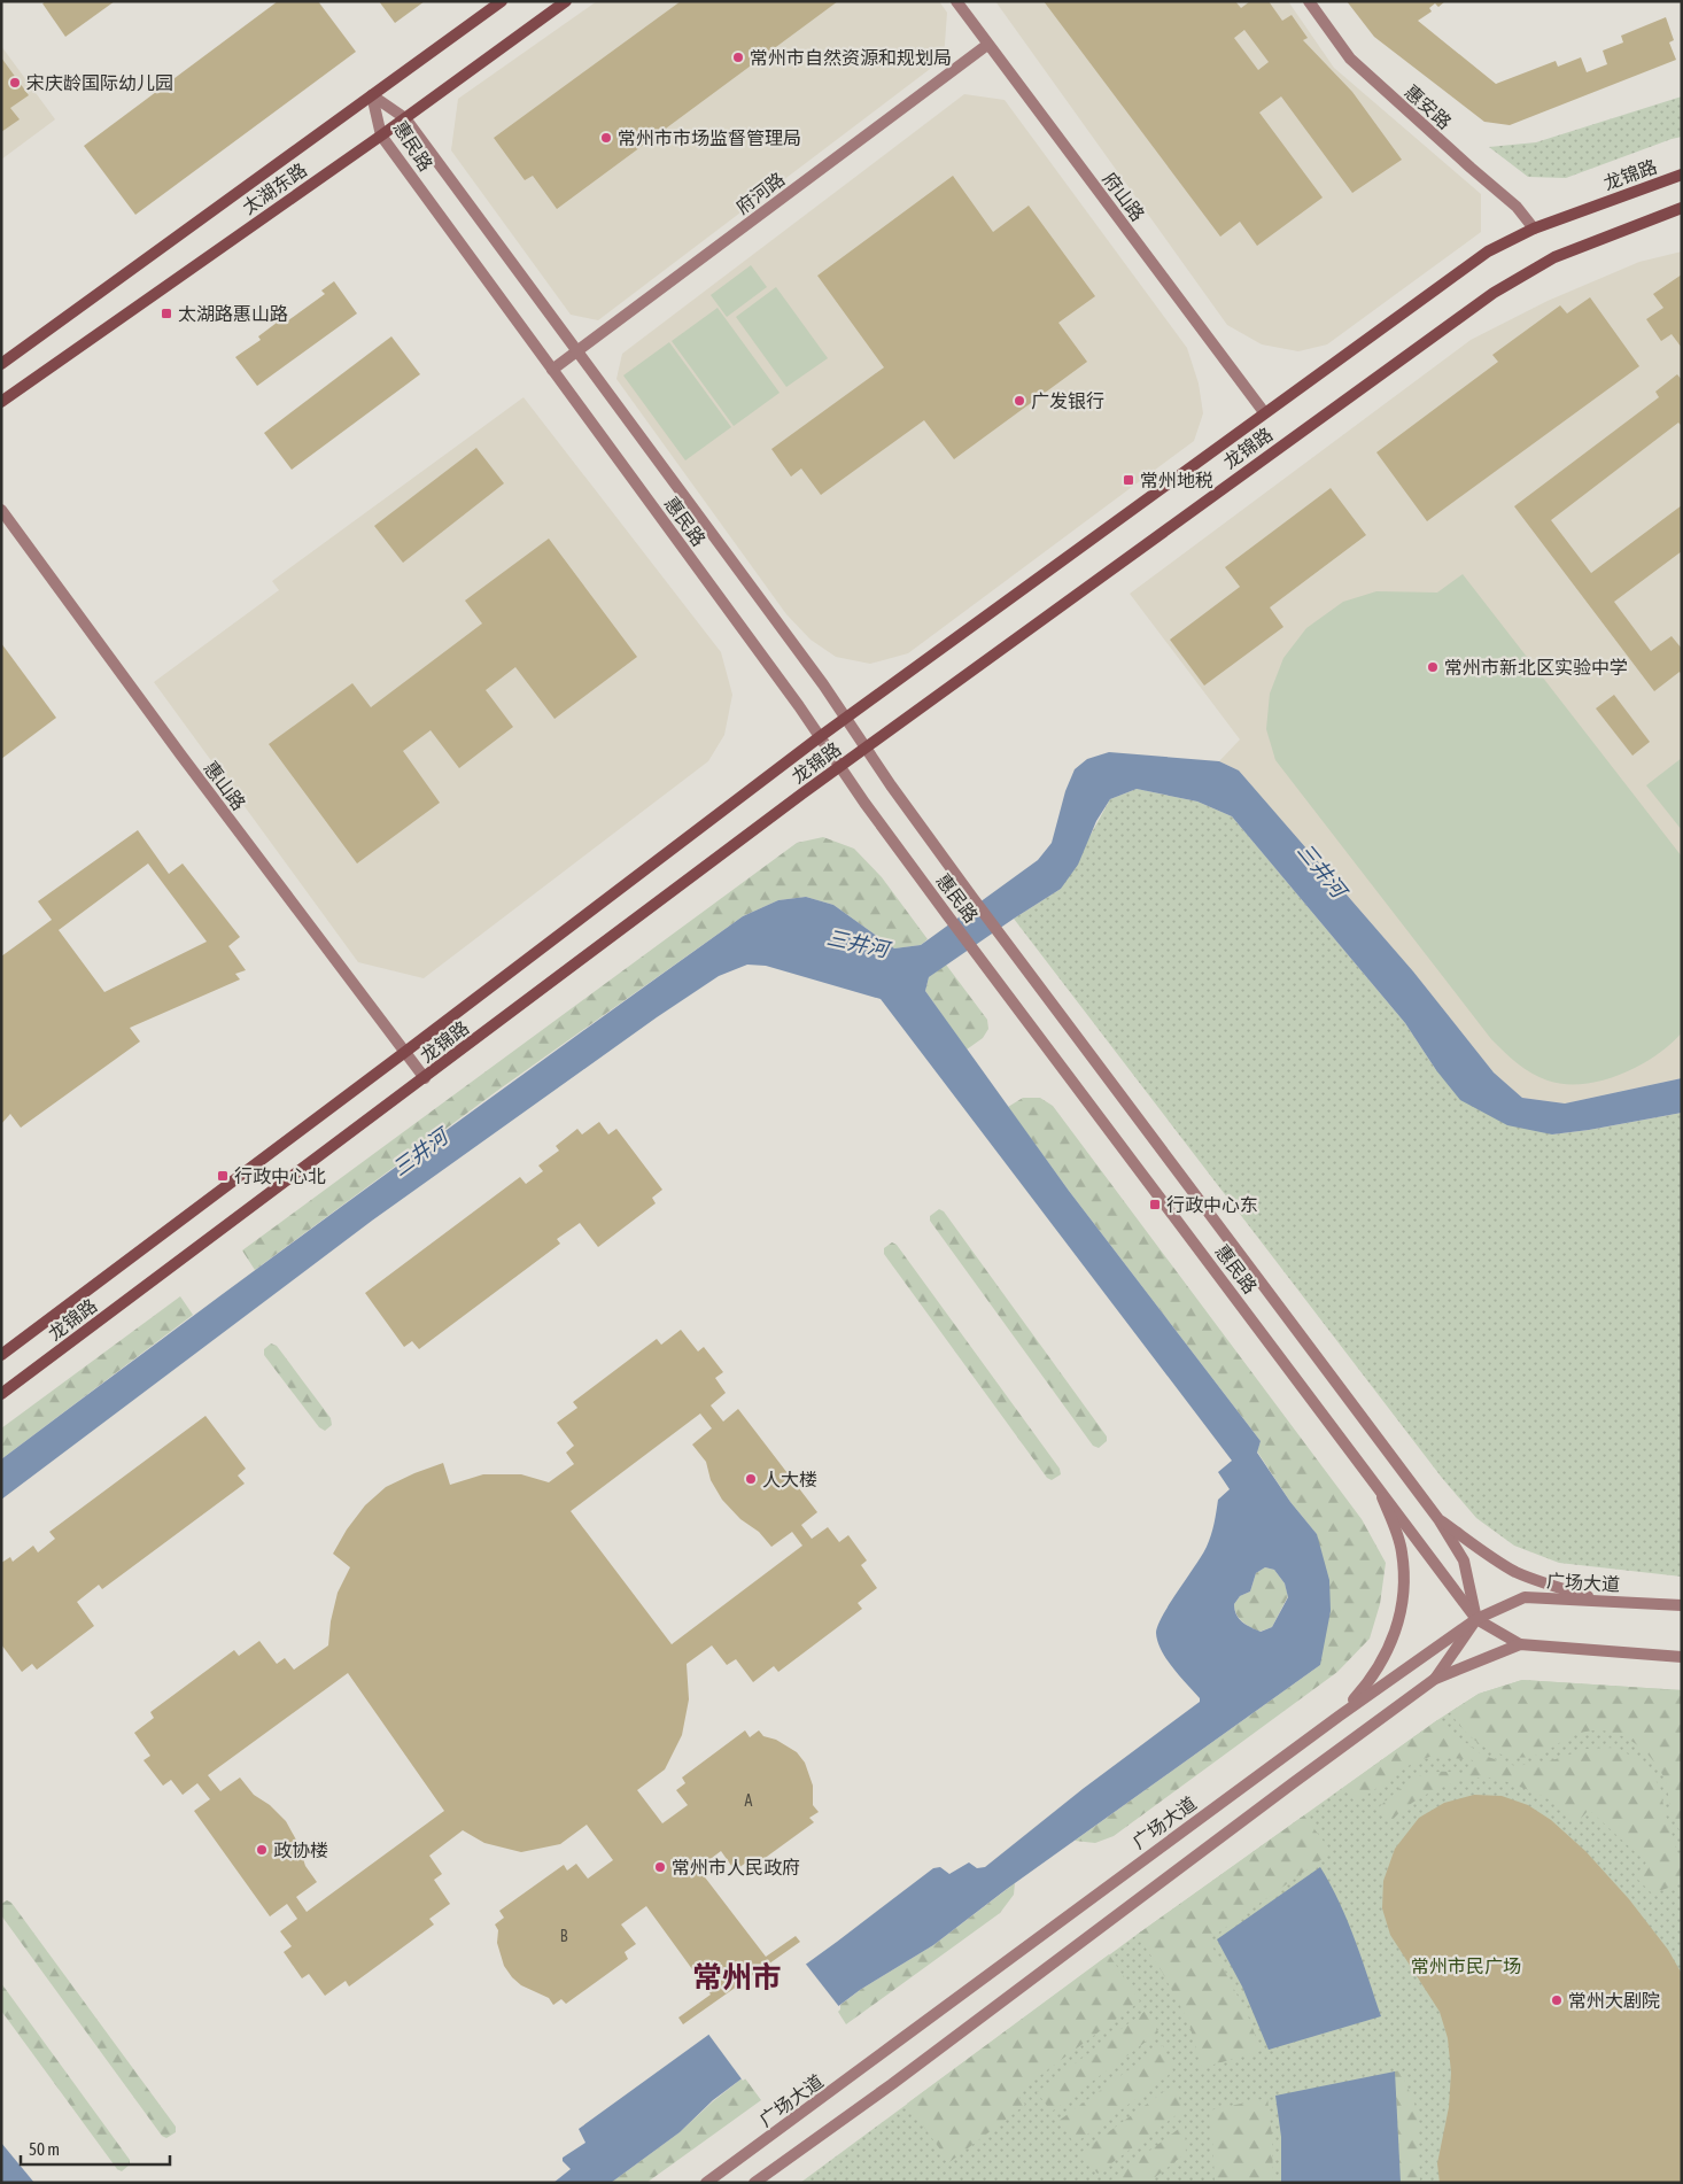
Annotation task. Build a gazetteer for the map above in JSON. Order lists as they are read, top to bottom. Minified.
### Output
{"streets":{"main road":["龙锦路","太湖东路"],"street":["惠安路","惠民路","府河路","府山路","惠山路","广场大道"]},"crossings":[["惠安路","龙锦路"],["惠民路","龙锦路"],["惠民路","太湖东路"],["惠民路","府河路"],["惠民路","广场大道"],["龙锦路","府山路"],["龙锦路","惠山路"],["府河路","府山路"]],"districts":["常州市"],"water":["三井河"],"parks":["常州市民广场"],"places":{"other":["常州市自然资源和规划局","宋庆龄国际幼儿园","常州市市场监督管理局","广发银行","常州市新北区实验中学","人大楼","政协楼","常州市人民政府","常州大剧院"],"transit":["太湖路惠山路","常州地税","行政中心北","行政中心东"]},"house_numbers":["A","B"],"scale_bar":"50 m"}
